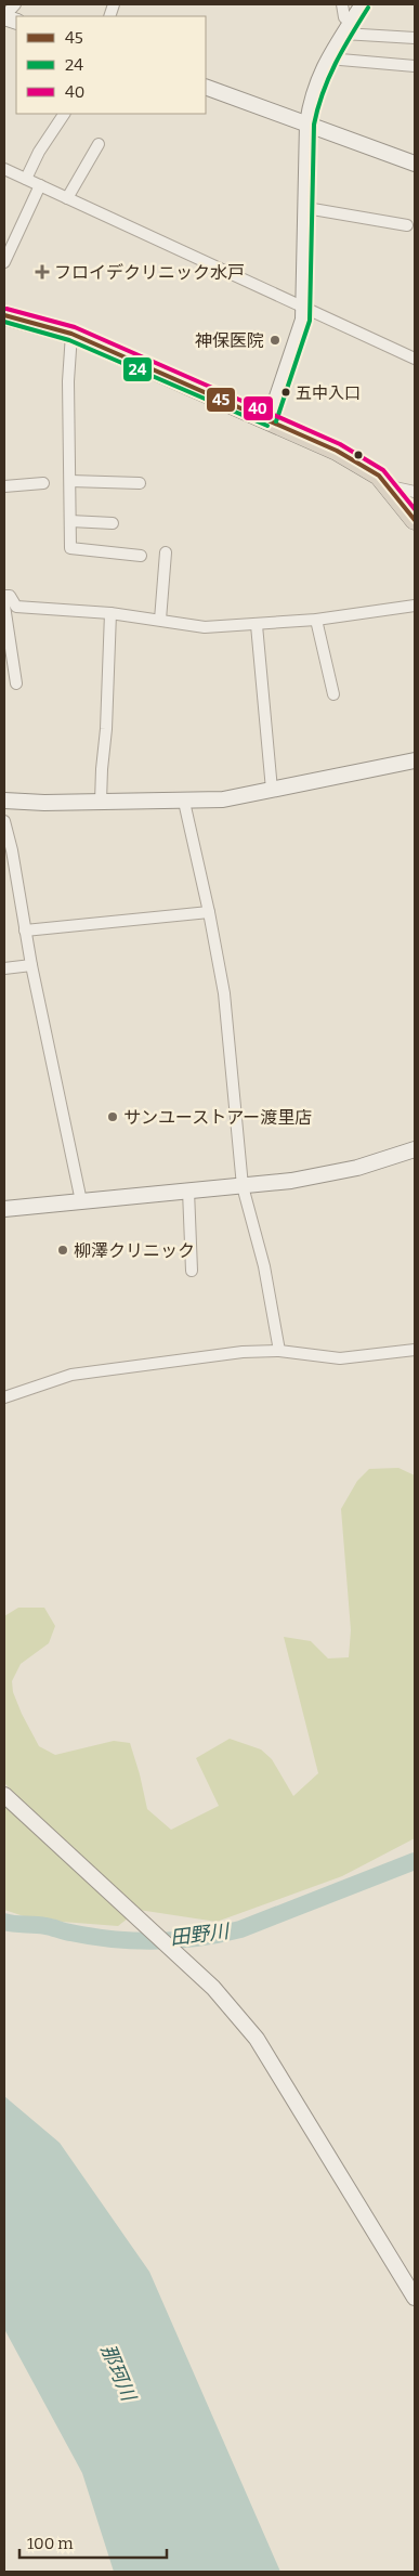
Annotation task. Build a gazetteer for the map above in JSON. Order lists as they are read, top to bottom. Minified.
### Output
{"water":["田野川","那珂川"],"places":{"health":["フロイデクリニック水戸"],"other":["神保医院","五中入口","サンユーストアー渡里店","柳澤クリニック"]},"lines":["transit line 24","transit line 40","transit line 45"],"legend":["45","24","40"],"scale_bar":"100 m"}
